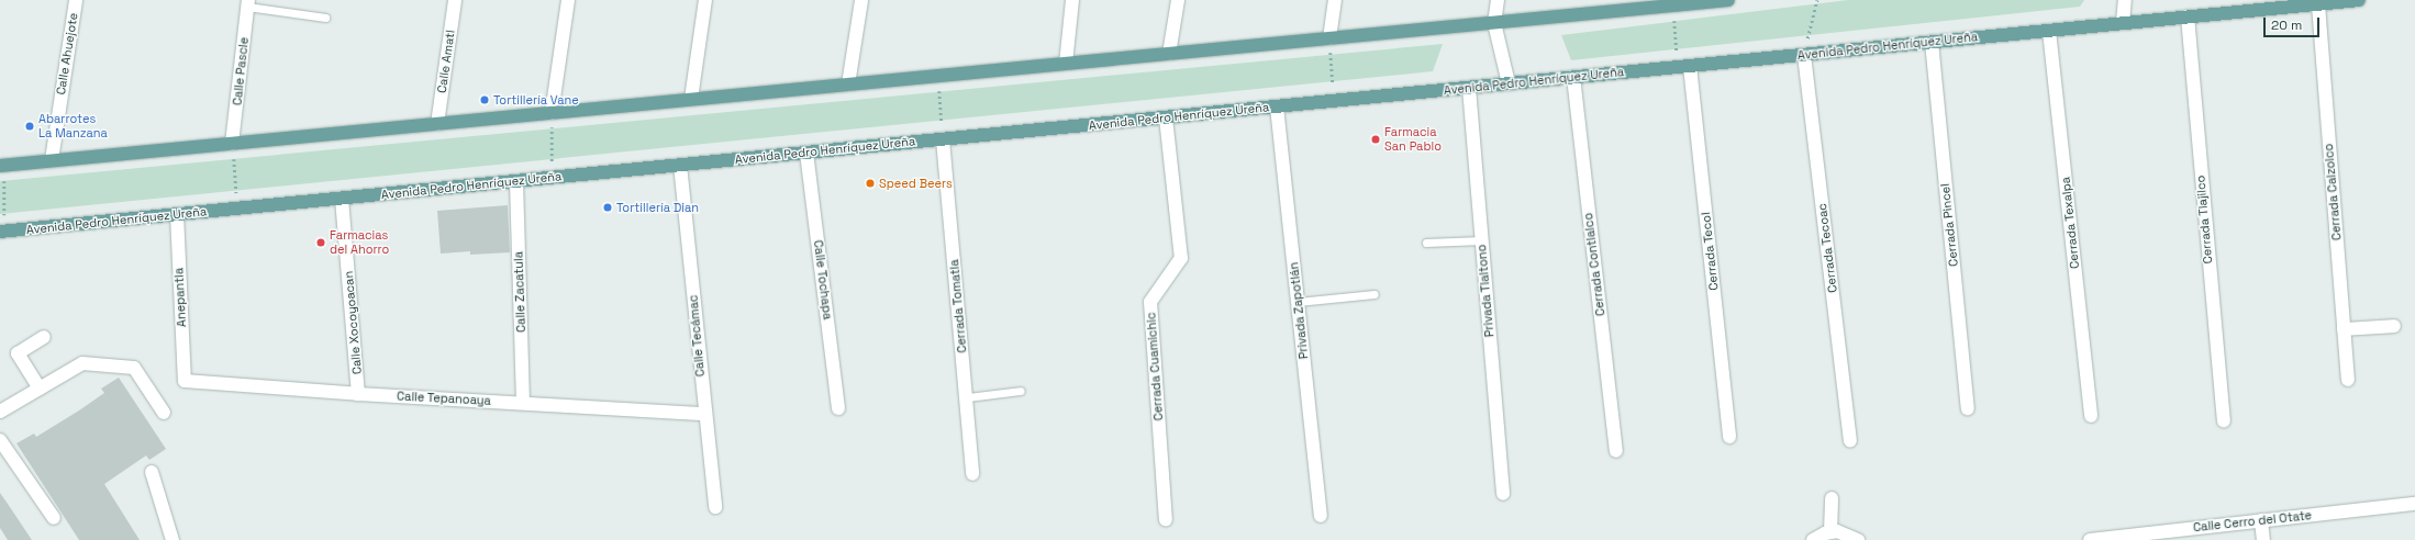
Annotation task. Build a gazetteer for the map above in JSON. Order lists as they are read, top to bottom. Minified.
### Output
{"streets":{"main road":["Avenida Pedro Henríquez Ureña"],"street":["Calle Ahuejote","Calle Amatl","Calle Pascle","Cerrada Calzolco","Cerrada Tlajilco","Cerrada Texalpa","Cerrada Pincel","Cerrada Tecoac","Cerrada Tecol","Cerrada Contlalco","Calle Tochapa","Privada Tlaltono","Calle Zacatula","Anepantla","Cerrada Tomatla","Privada Zapotlán","Calle Xocoyoacan","Calle Tecámac","Cerrada Cuamichic","Calle Tepanoaya","Calle Cerro del Otate"]},"crossings":[["Avenida Pedro Henríquez Ureña","Cerrada Calzolco"],["Avenida Pedro Henríquez Ureña","Cerrada Tlajilco"],["Avenida Pedro Henríquez Ureña","Cerrada Texalpa"],["Avenida Pedro Henríquez Ureña","Cerrada Pincel"],["Avenida Pedro Henríquez Ureña","Cerrada Tecoac"],["Avenida Pedro Henríquez Ureña","Cerrada Tecol"],["Avenida Pedro Henríquez Ureña","Cerrada Contlalco"],["Avenida Pedro Henríquez Ureña","Calle Tochapa"],["Avenida Pedro Henríquez Ureña","Privada Tlaltono"],["Avenida Pedro Henríquez Ureña","Calle Zacatula"],["Avenida Pedro Henríquez Ureña","Anepantla"],["Avenida Pedro Henríquez Ureña","Cerrada Tomatla"],["Avenida Pedro Henríquez Ureña","Privada Zapotlán"],["Avenida Pedro Henríquez Ureña","Calle Xocoyoacan"],["Avenida Pedro Henríquez Ureña","Calle Tecámac"],["Avenida Pedro Henríquez Ureña","Cerrada Cuamichic"],["Calle Zacatula","Calle Tepanoaya"],["Anepantla","Calle Tepanoaya"],["Calle Xocoyoacan","Calle Tepanoaya"],["Calle Tecámac","Calle Tepanoaya"]],"places":["Tortillería Vane","Abarrotes La Manzana","Farmacia San Pablo","Speed Beers","Tortillería Dian","Farmacias del Ahorro"],"scale_bar":"20 m"}
